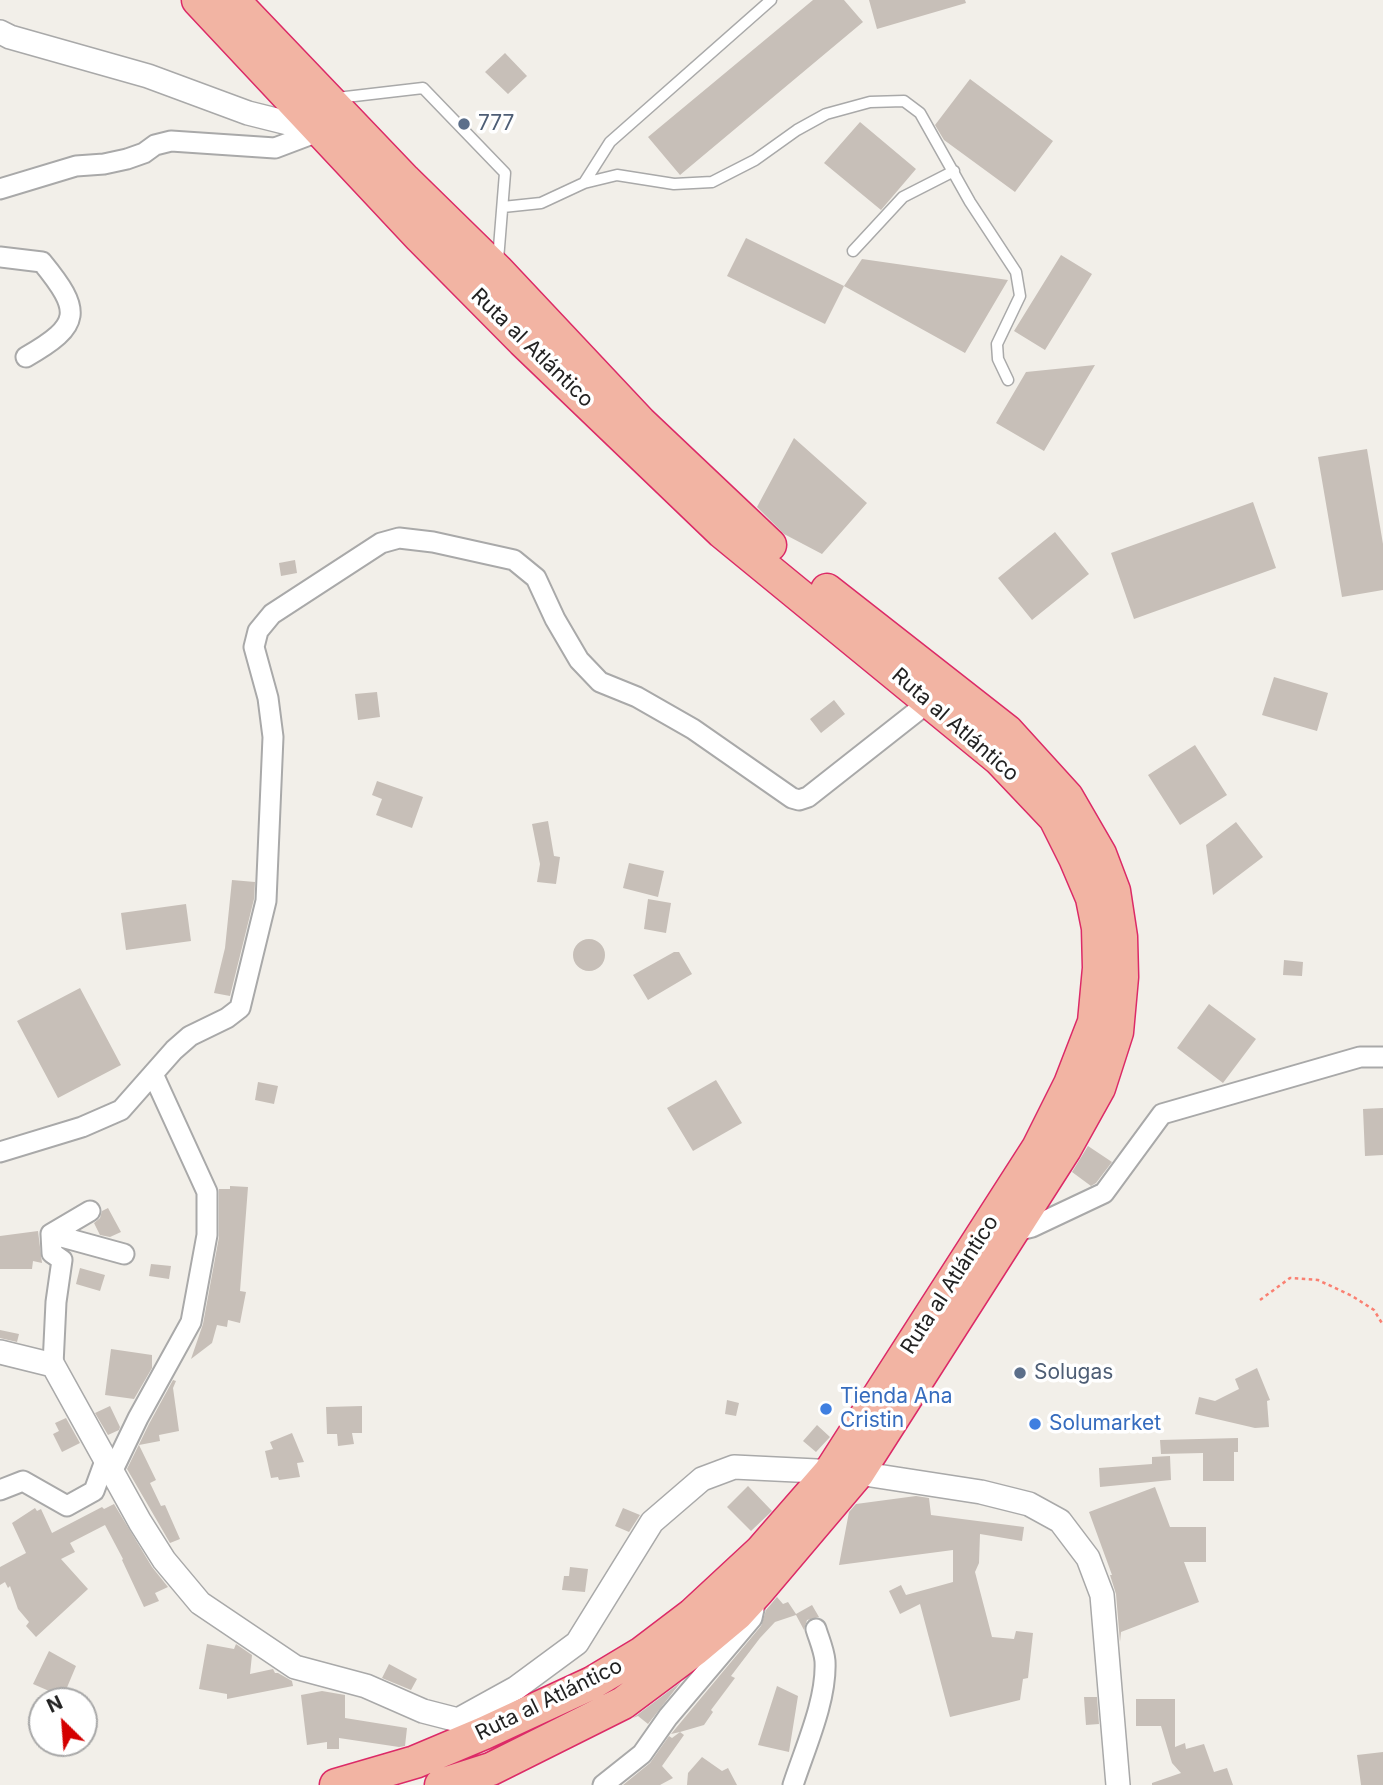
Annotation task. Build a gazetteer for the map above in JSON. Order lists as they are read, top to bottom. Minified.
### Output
{"streets":{"highway":["Ruta al Atlántico"]},"places":["777","Solugas","Tienda Ana Cristin","Solumarket"],"north":"top left"}
